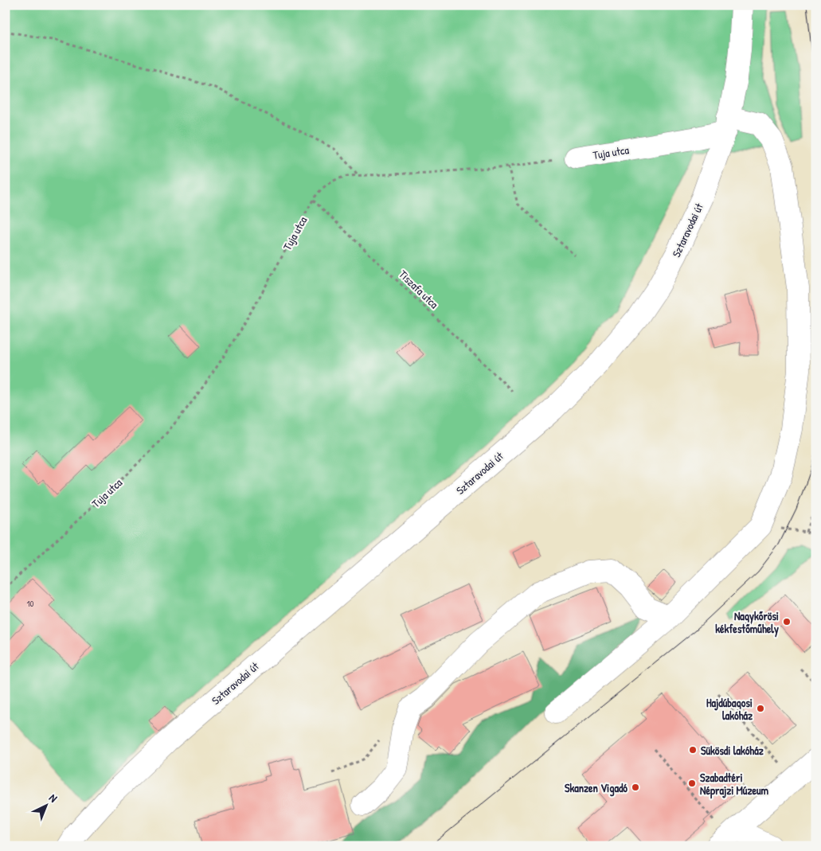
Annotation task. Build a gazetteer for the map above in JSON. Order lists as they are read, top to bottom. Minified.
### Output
{"streets":{"street":["Tuja utca","Sztaravodai út"],"path":["Tiszafa utca"]},"crossings":[["Tuja utca","Sztaravodai út"],["Tuja utca","Tiszafa utca"]],"places":["Nagykőrösi kékfestőműhely","Hajdúbagosi lakóház","Sükösdi lakóház","Szabadtéri Néprajzi Múzeum","Skanzen Vigadó"],"house_numbers":["10"],"north":"top right"}
